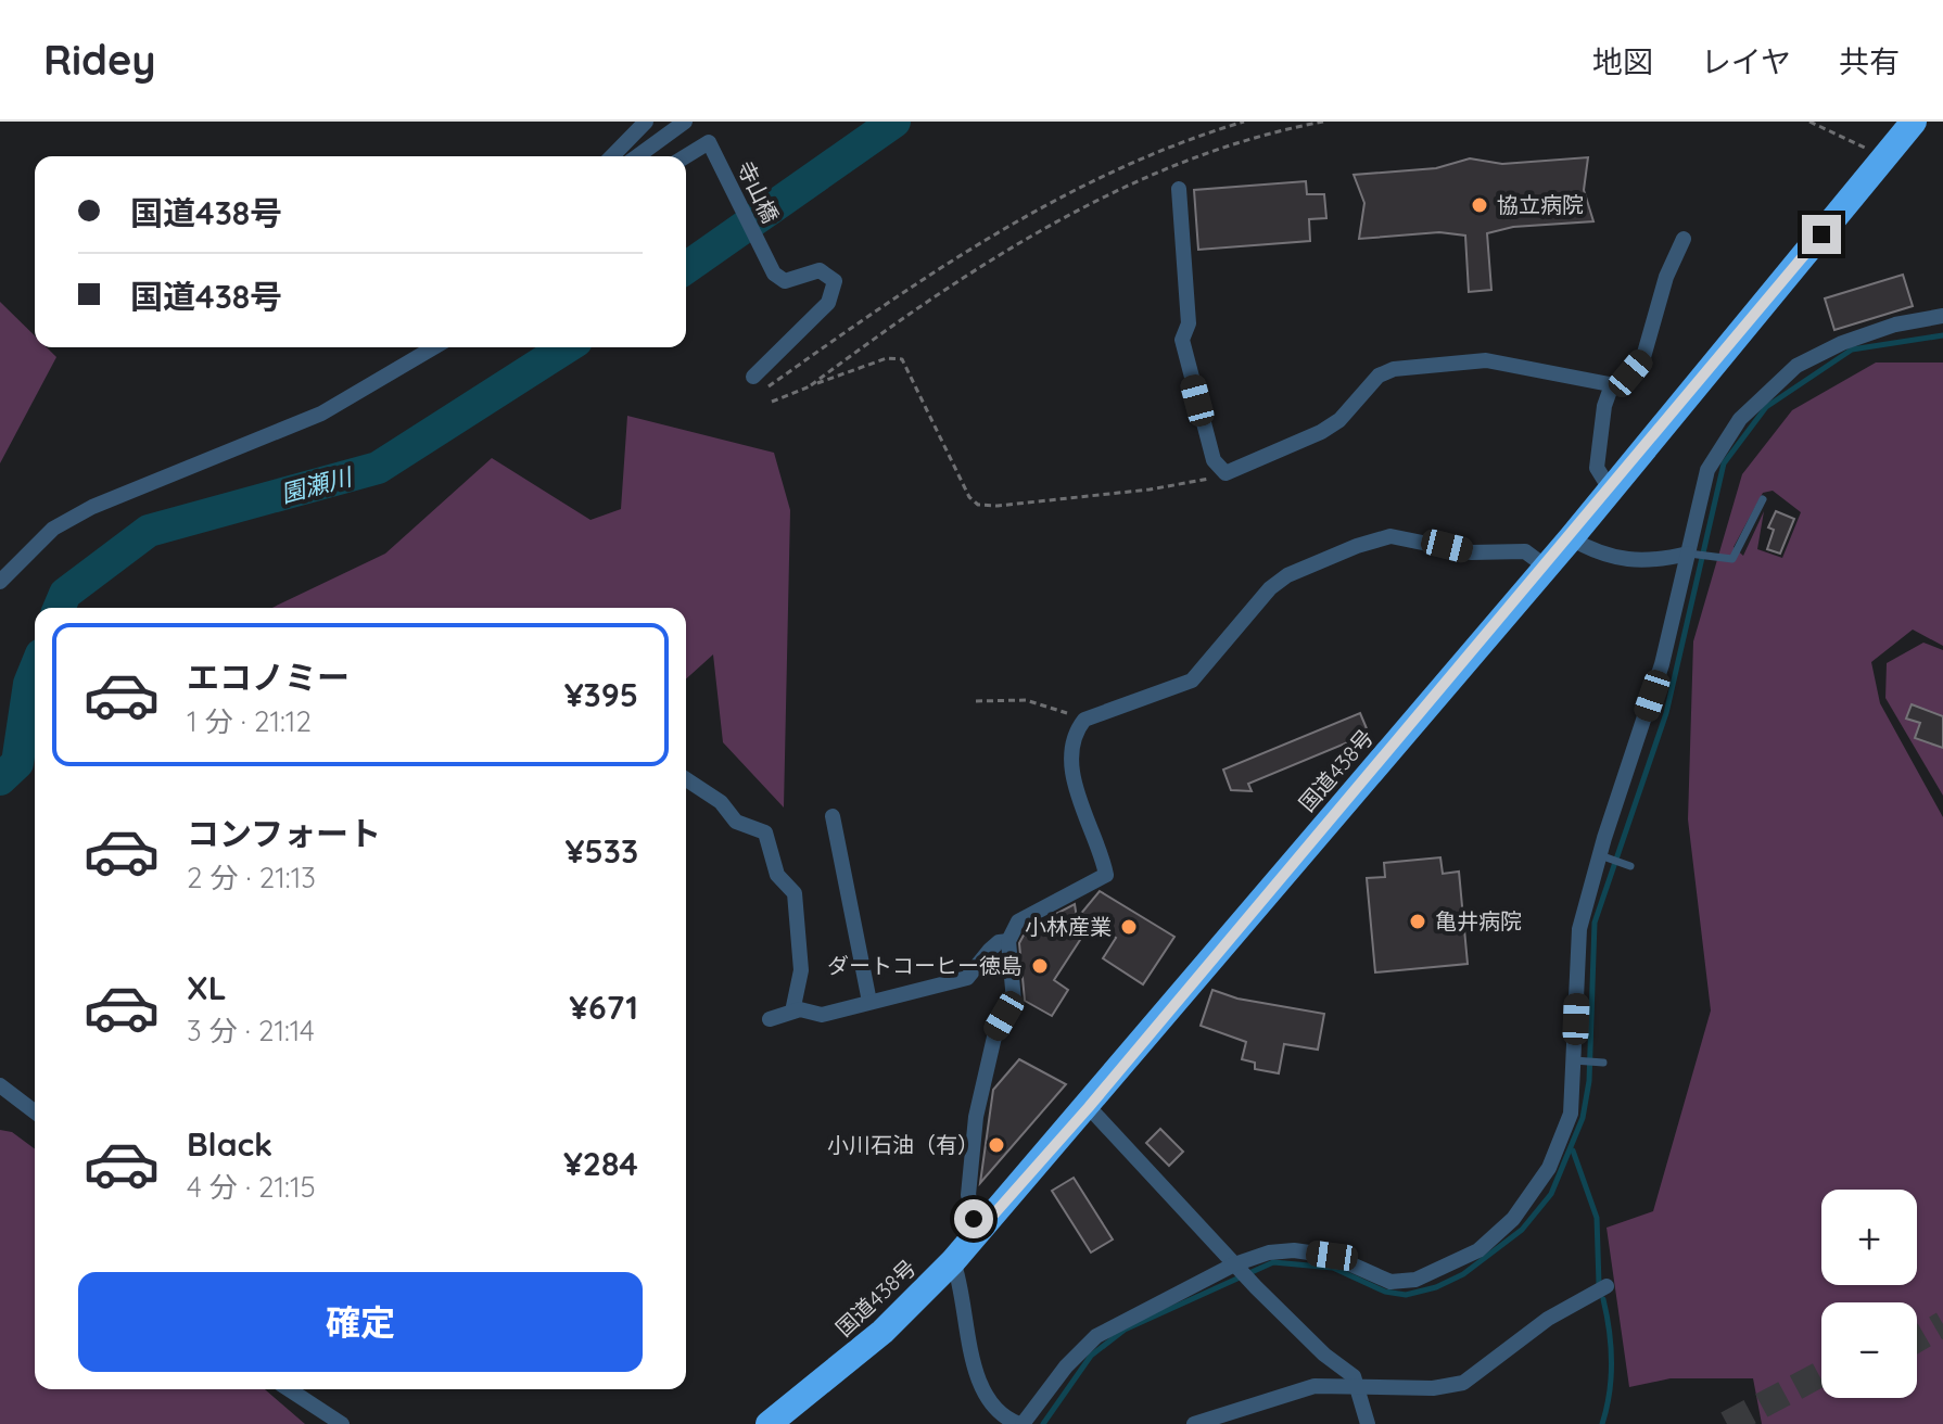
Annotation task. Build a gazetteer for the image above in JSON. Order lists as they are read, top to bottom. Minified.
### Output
{"streets":{"highway":["国道438号"],"street":["寺山橋"]},"water":["園瀬川"],"places":["協立病院","亀井病院","小林産業","ダートコーヒー徳島","小川石油（有）"],"page":{"header":"Ridey","nav":["地図","レイヤ","共有"],"banner":["国道438号","国道438号"],"list":[{"name":"エコノミー","note":"1 分 · 21:12","value":"¥395"},{"name":"コンフォート","note":"2 分 · 21:13","value":"¥533"},{"name":"XL","note":"3 分 · 21:14","value":"¥671"},{"name":"Black","note":"4 分 · 21:15","value":"¥284"}],"map_buttons":["+","−"],"buttons":"確定"}}
